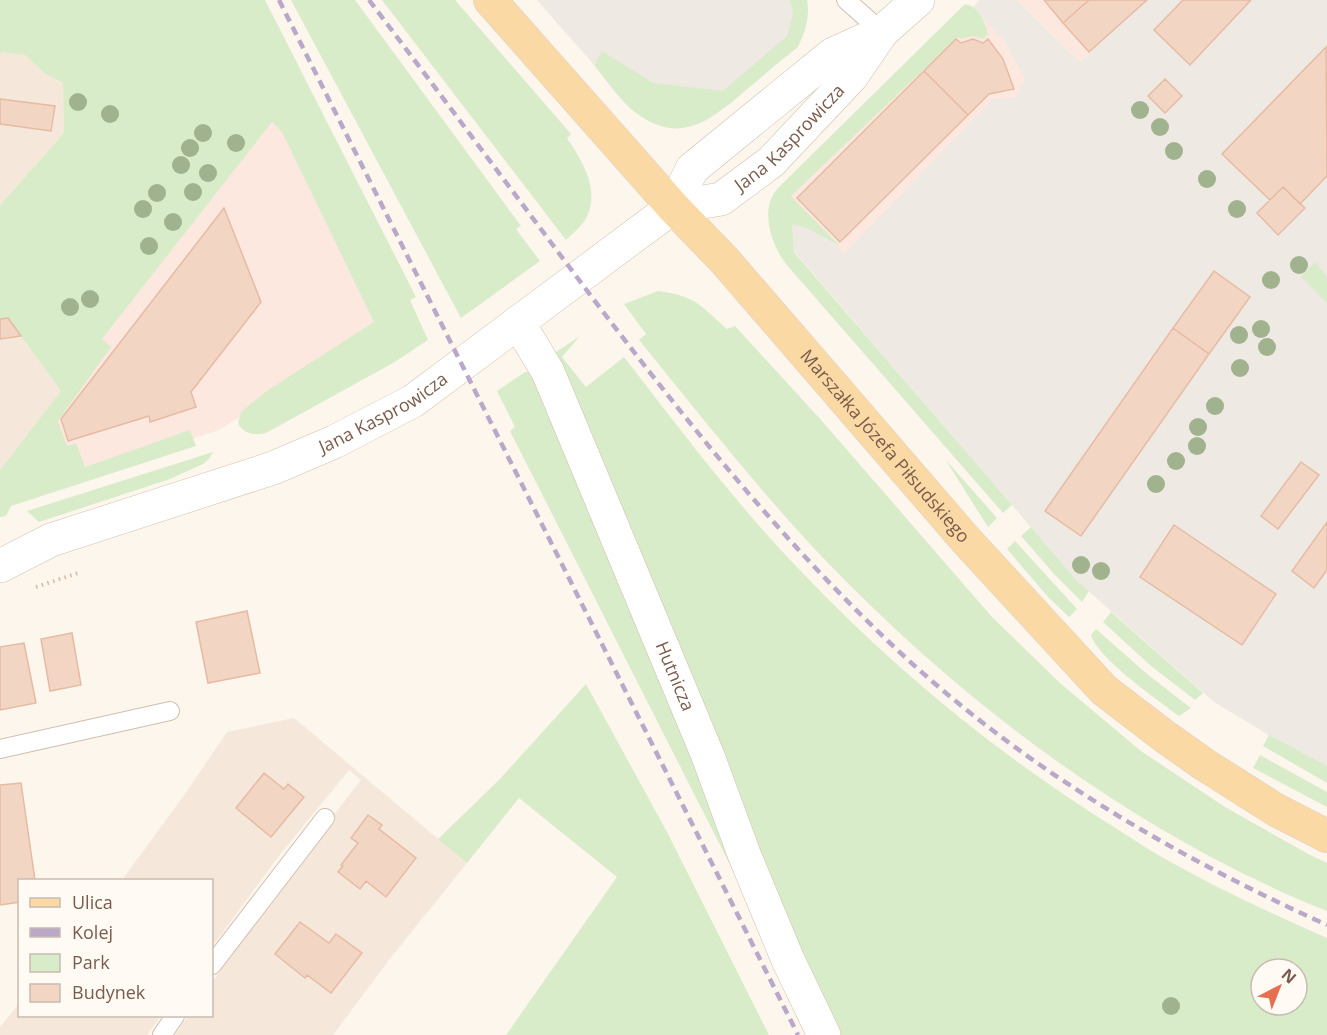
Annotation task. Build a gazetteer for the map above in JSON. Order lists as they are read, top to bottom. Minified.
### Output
{"streets":{"main road":["Marszałka Józefa Piłsudskiego"],"street":["Jana Kasprowicza","Hutnicza"]},"crossings":[["Jana Kasprowicza","Marszałka Józefa Piłsudskiego"],["Jana Kasprowicza","Hutnicza"]],"legend":["Ulica","Kolej","Park","Budynek"],"north":"top right"}
